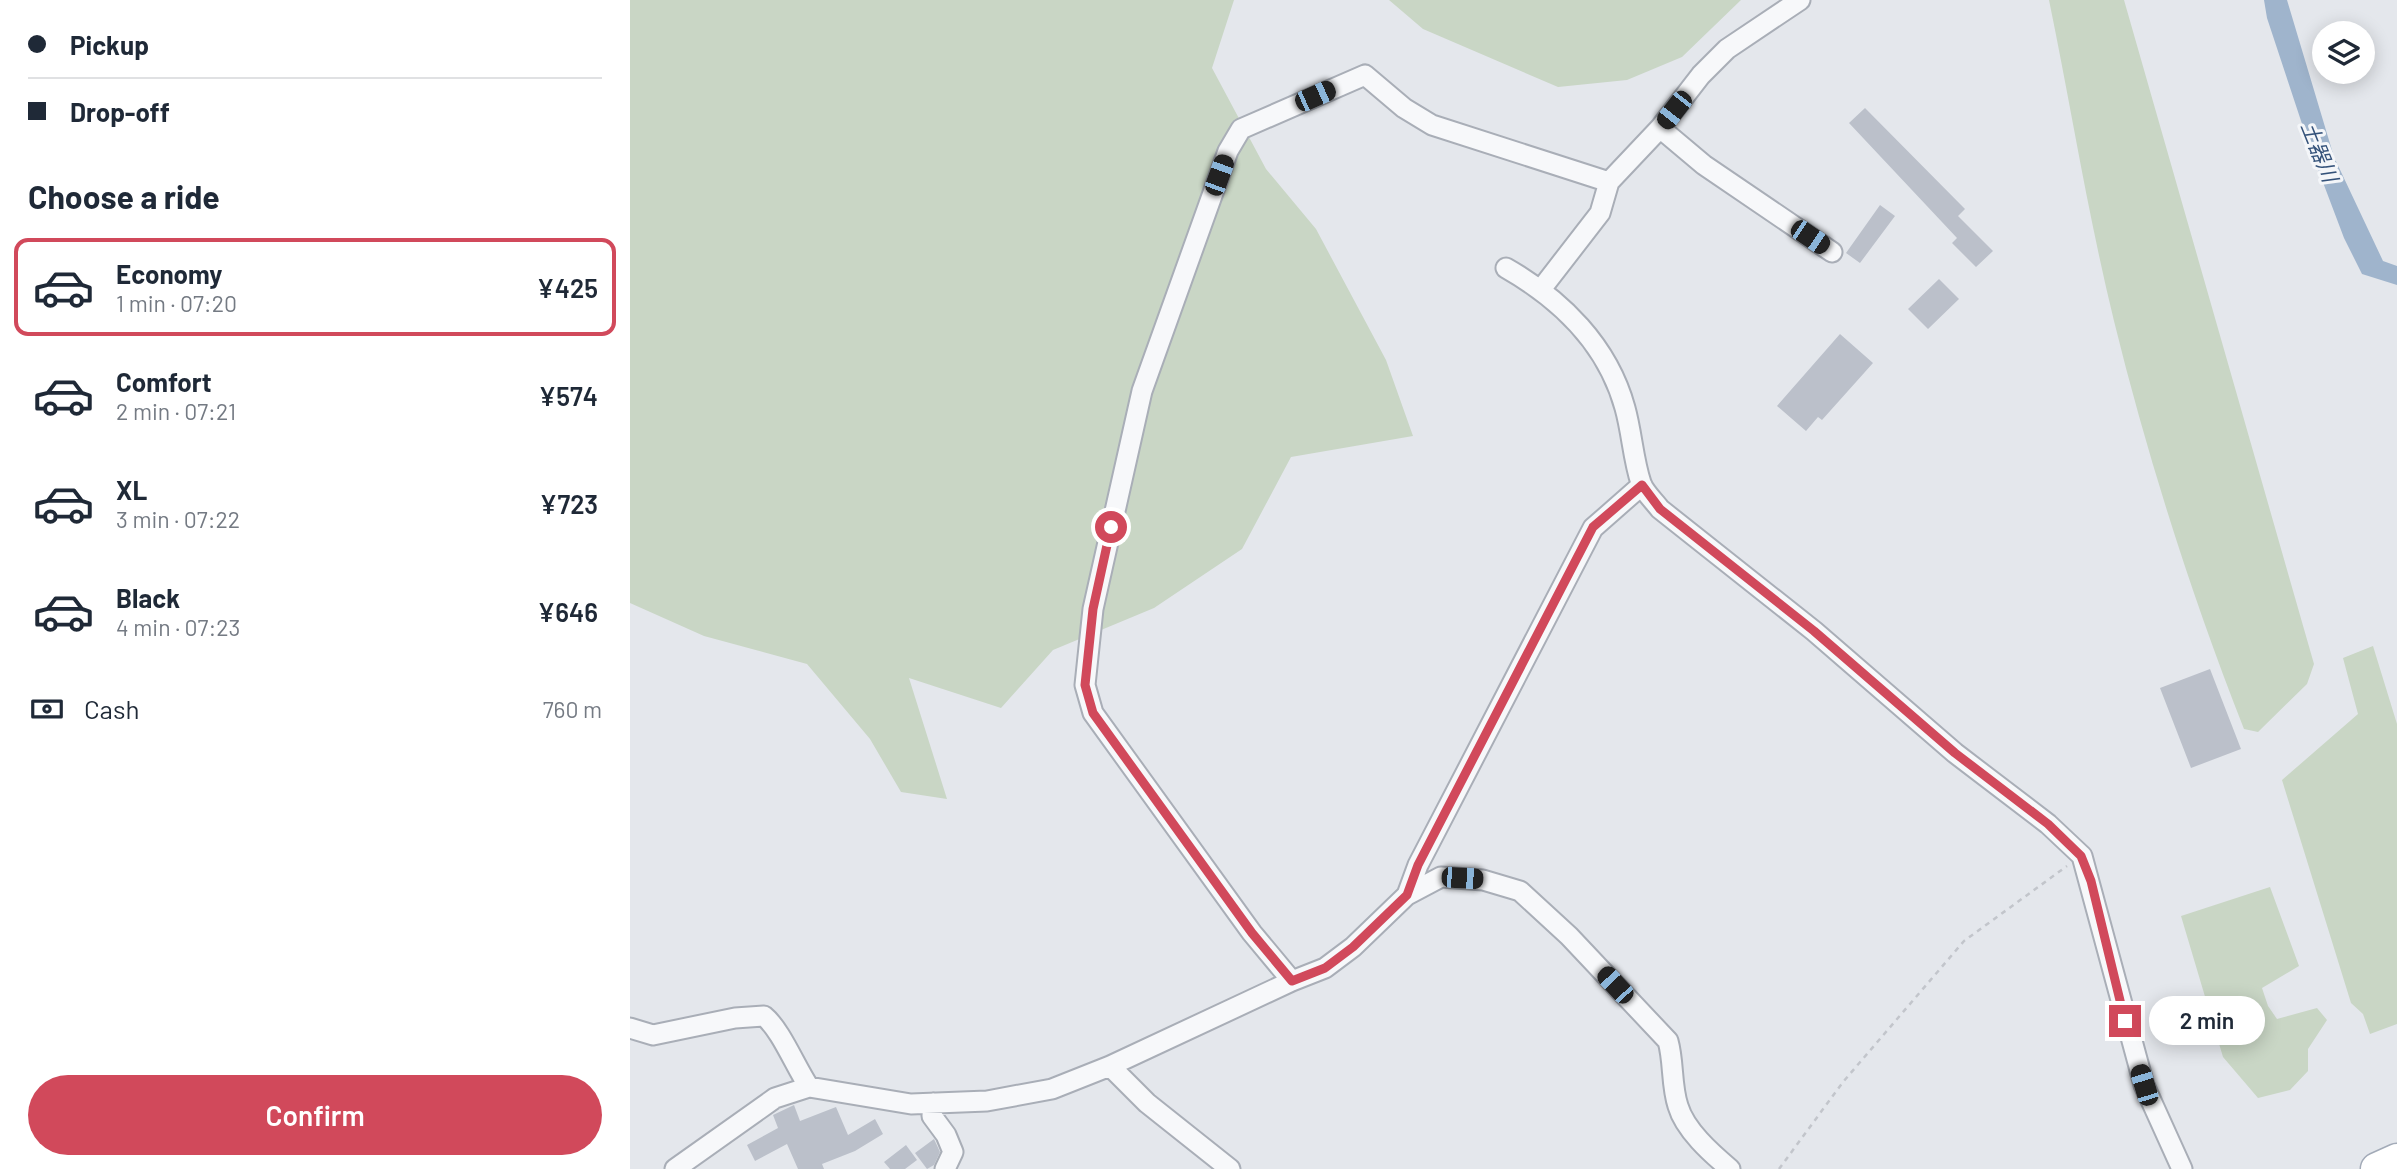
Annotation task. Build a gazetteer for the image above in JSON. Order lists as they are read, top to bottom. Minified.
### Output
{"water":["土器川"],"page":{"banner":["Pickup","Drop-off"],"heading":"Choose a ride","list":[{"name":"Economy","note":"1 min · 07:20","value":"¥425"},{"name":"Comfort","note":"2 min · 07:21","value":"¥574"},{"name":"XL","note":"3 min · 07:22","value":"¥723"},{"name":"Black","note":"4 min · 07:23","value":"¥646"}],"pay":["Cash","760 m"],"bubble":"2 min","buttons":"Confirm"}}
